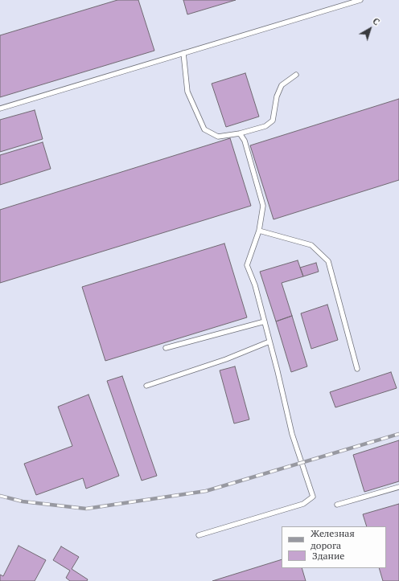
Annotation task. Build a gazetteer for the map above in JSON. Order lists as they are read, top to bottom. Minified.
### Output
{"legend":["Железная дорога","Здание"],"north":"top right"}
